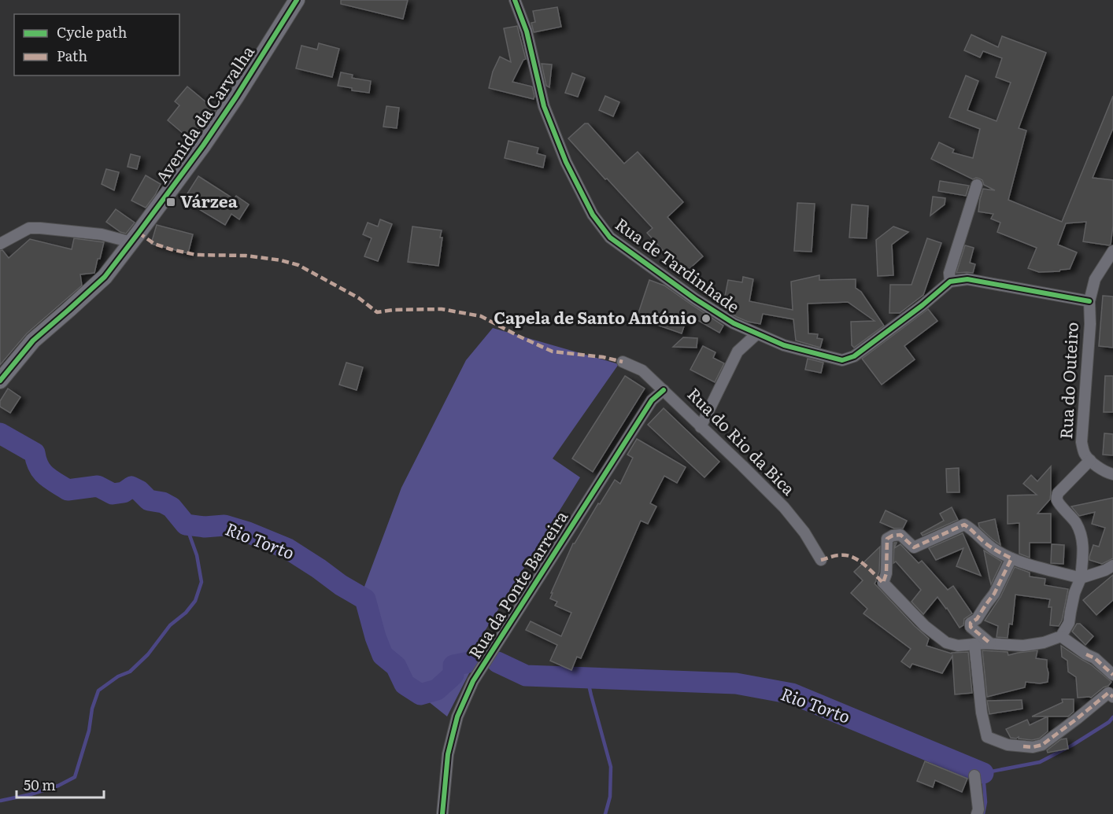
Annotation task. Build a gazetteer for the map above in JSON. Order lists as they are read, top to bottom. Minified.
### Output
{"streets":{"street":["Avenida da Carvalha","Rua de Tardinhade","Rua do Outeiro","Rua do Rio da Bica","Rua da Ponte Barreira"]},"crossings":[["Rua do Rio da Bica","Rua da Ponte Barreira"]],"water":["Rio Torto"],"places":{"transit":["Várzea"],"other":["Capela de Santo António"]},"legend":["Cycle path","Path"],"scale_bar":"50 m"}
